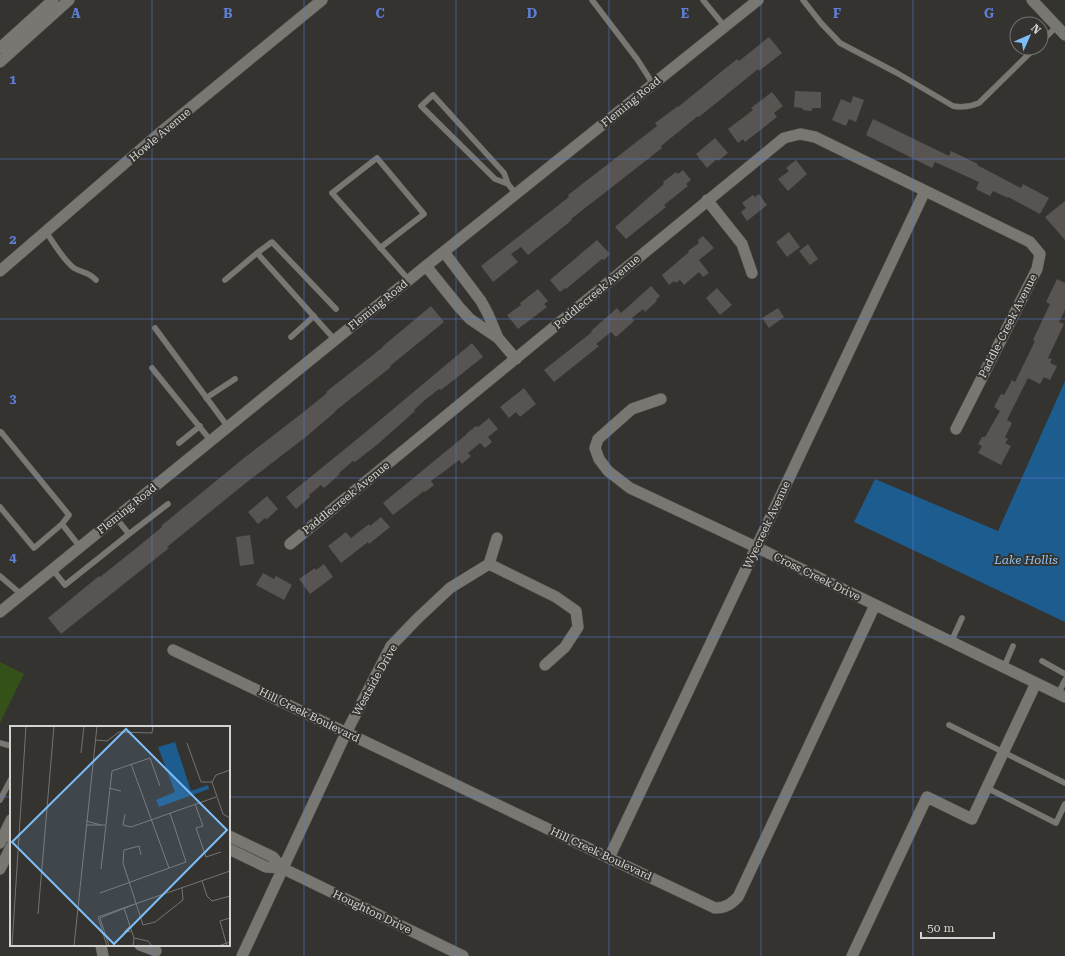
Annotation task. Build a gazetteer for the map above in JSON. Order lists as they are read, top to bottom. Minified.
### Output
{"streets":{"street":["Fleming Road","Howle Avenue","Paddlecreek Avenue","Paddle-Creek Avenue","Wyecreek Avenue","Cross Creek Drive","Westside Drive","Hill Creek Boulevard","Houghton Drive"]},"crossings":[["Paddlecreek Avenue","Paddle-Creek Avenue"],["Paddlecreek Avenue","Wyecreek Avenue"],["Paddle-Creek Avenue","Wyecreek Avenue"],["Wyecreek Avenue","Cross Creek Drive"],["Wyecreek Avenue","Hill Creek Boulevard"],["Cross Creek Drive","Hill Creek Boulevard"],["Westside Drive","Hill Creek Boulevard"],["Westside Drive","Houghton Drive"]],"water":["Lake Hollis"],"scale_bar":"50 m","north":"top right","grid":{"columns":["A","B","C","D","E","F","G"],"rows":["1","2","3","4"]}}
